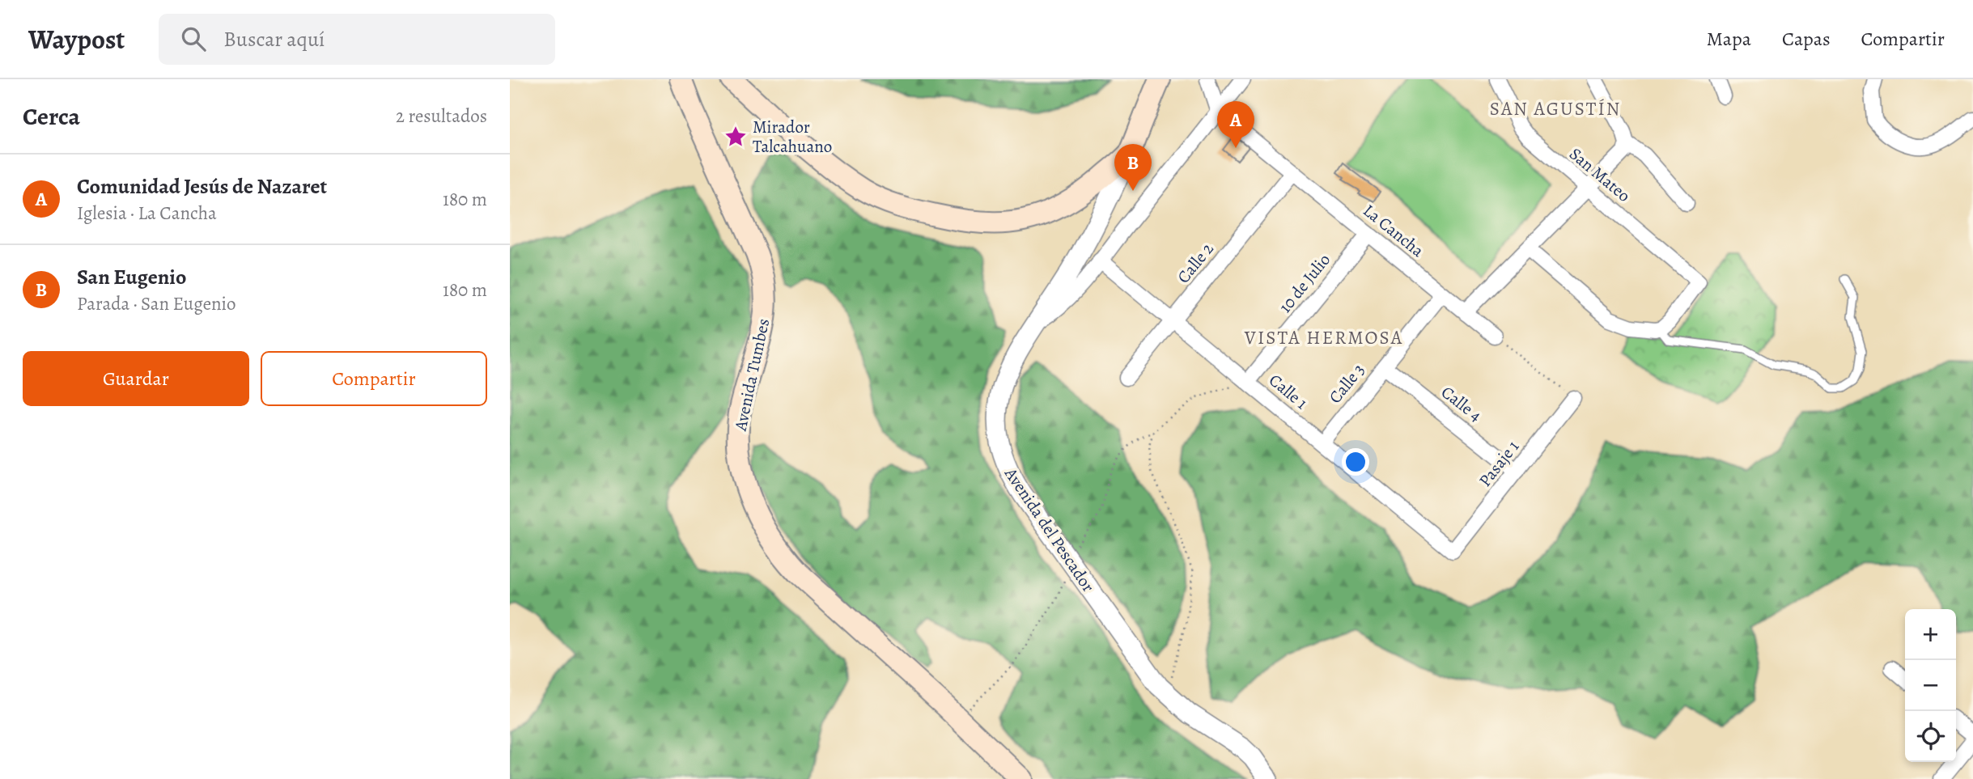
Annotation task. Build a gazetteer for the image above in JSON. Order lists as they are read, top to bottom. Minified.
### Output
{"streets":{"main road":["Avenida Tumbes","Avenida del Pescador"],"street":["San Mateo","La Cancha","Calle 2","10 de Julio","Calle 3","Calle 1","Calle 4","Pasaje 1"]},"crossings":[["La Cancha","Calle 2"],["La Cancha","10 de Julio"],["La Cancha","Calle 3"],["Calle 2","Calle 1"],["10 de Julio","Calle 1"],["Calle 3","Calle 1"],["Calle 3","Calle 4"],["Calle 1","Pasaje 1"],["Calle 4","Pasaje 1"]],"districts":["SAN AGUSTÍN","VISTA HERMOSA"],"places":{"place":["Mirador Talcahuano"]},"page":{"header":"Waypost","search":"Buscar aquí","nav":["Mapa","Capas","Compartir"],"heading":["Cerca","2 resultados"],"pins":["A","B"],"list":[{"mark":"A","name":"Comunidad Jesús de Nazaret","note":"Iglesia · La Cancha","value":"180 m"},{"mark":"B","name":"San Eugenio","note":"Parada · San Eugenio","value":"180 m"}],"buttons":["Guardar","Compartir"],"map_buttons":["+","−"]}}
